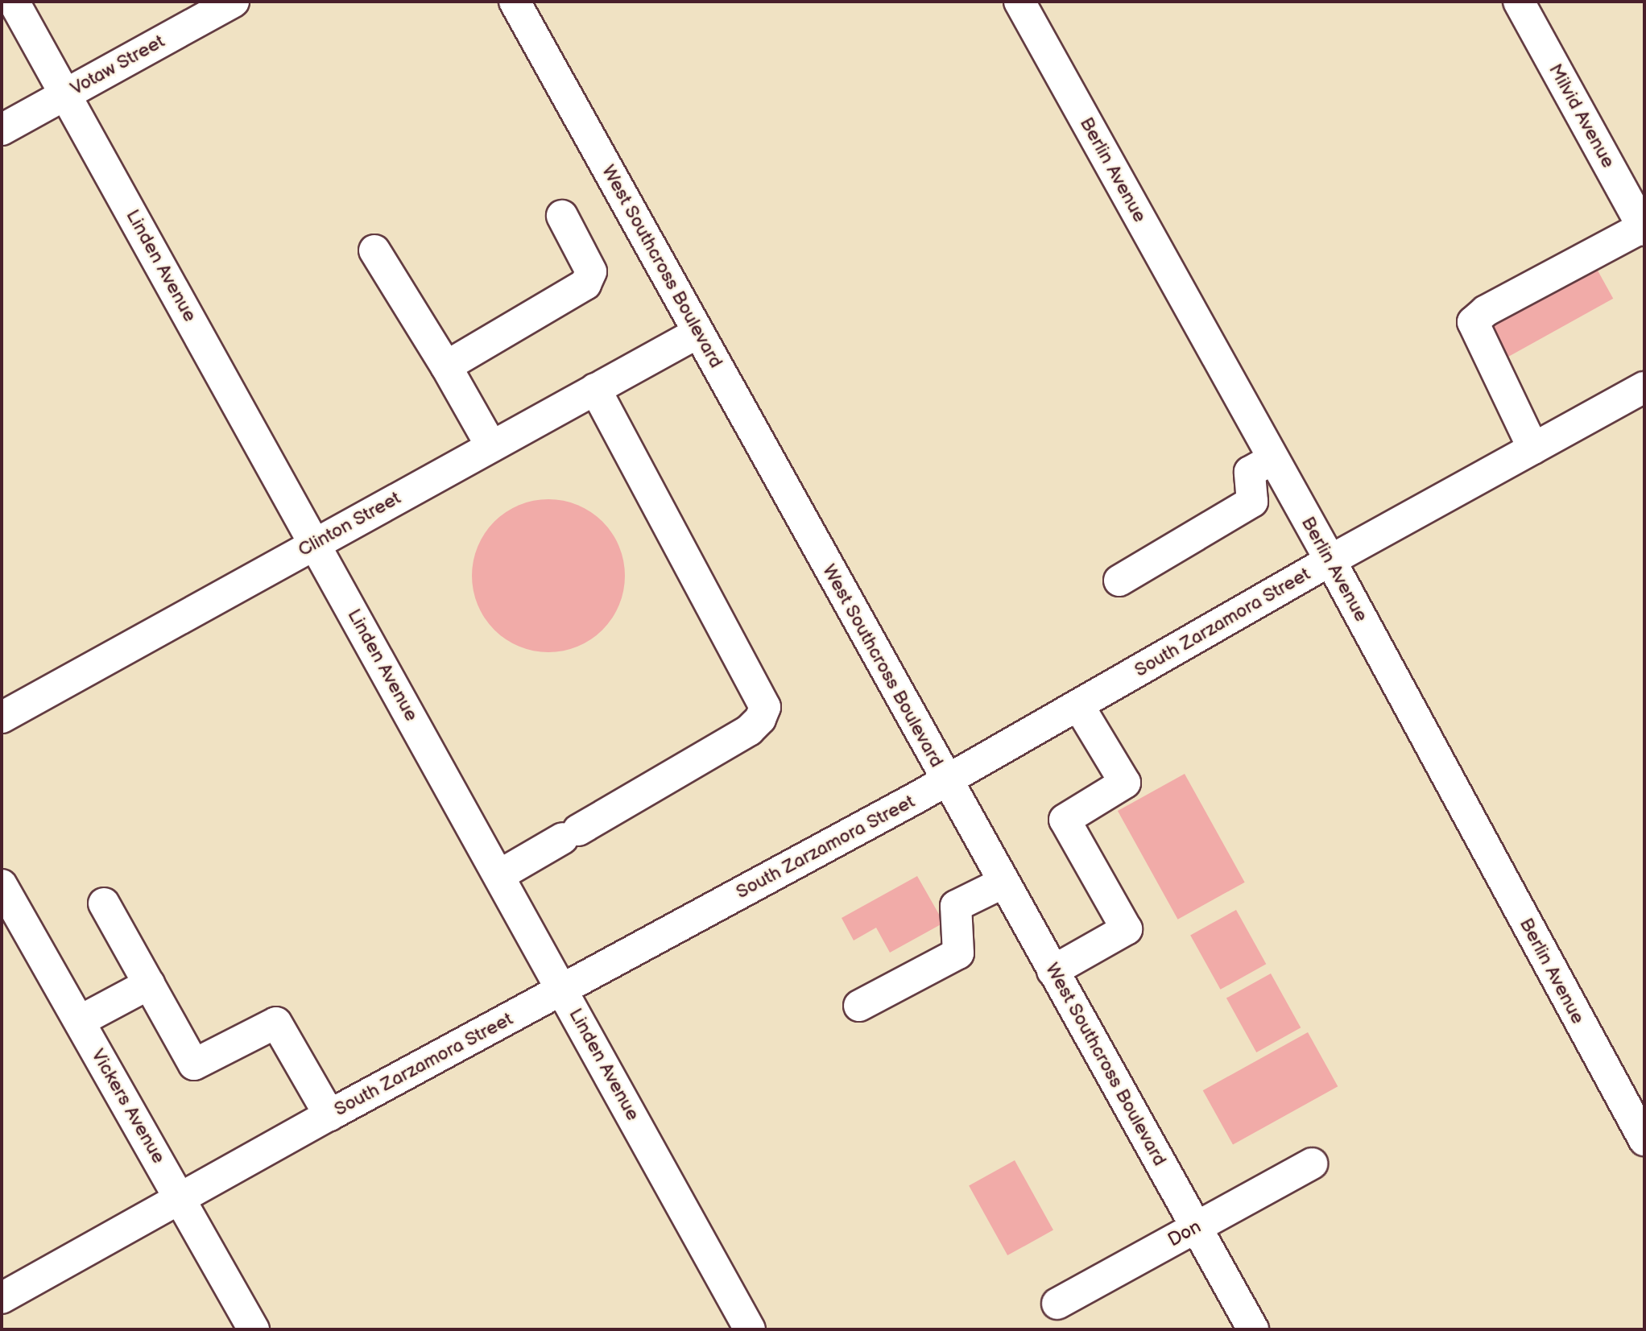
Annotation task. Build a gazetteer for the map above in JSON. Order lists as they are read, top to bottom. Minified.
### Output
{"streets":{"street":["Votaw Street","Milvid Avenue","Berlin Avenue","Linden Avenue","West Southcross Boulevard","Clinton Street","South Zarzamora Street","Vickers Avenue","Don"]},"crossings":[["Votaw Street","Linden Avenue"],["Berlin Avenue","South Zarzamora Street"],["Linden Avenue","Clinton Street"],["Linden Avenue","South Zarzamora Street"],["West Southcross Boulevard","Clinton Street"],["West Southcross Boulevard","South Zarzamora Street"],["West Southcross Boulevard","Don"],["South Zarzamora Street","Vickers Avenue"]]}
